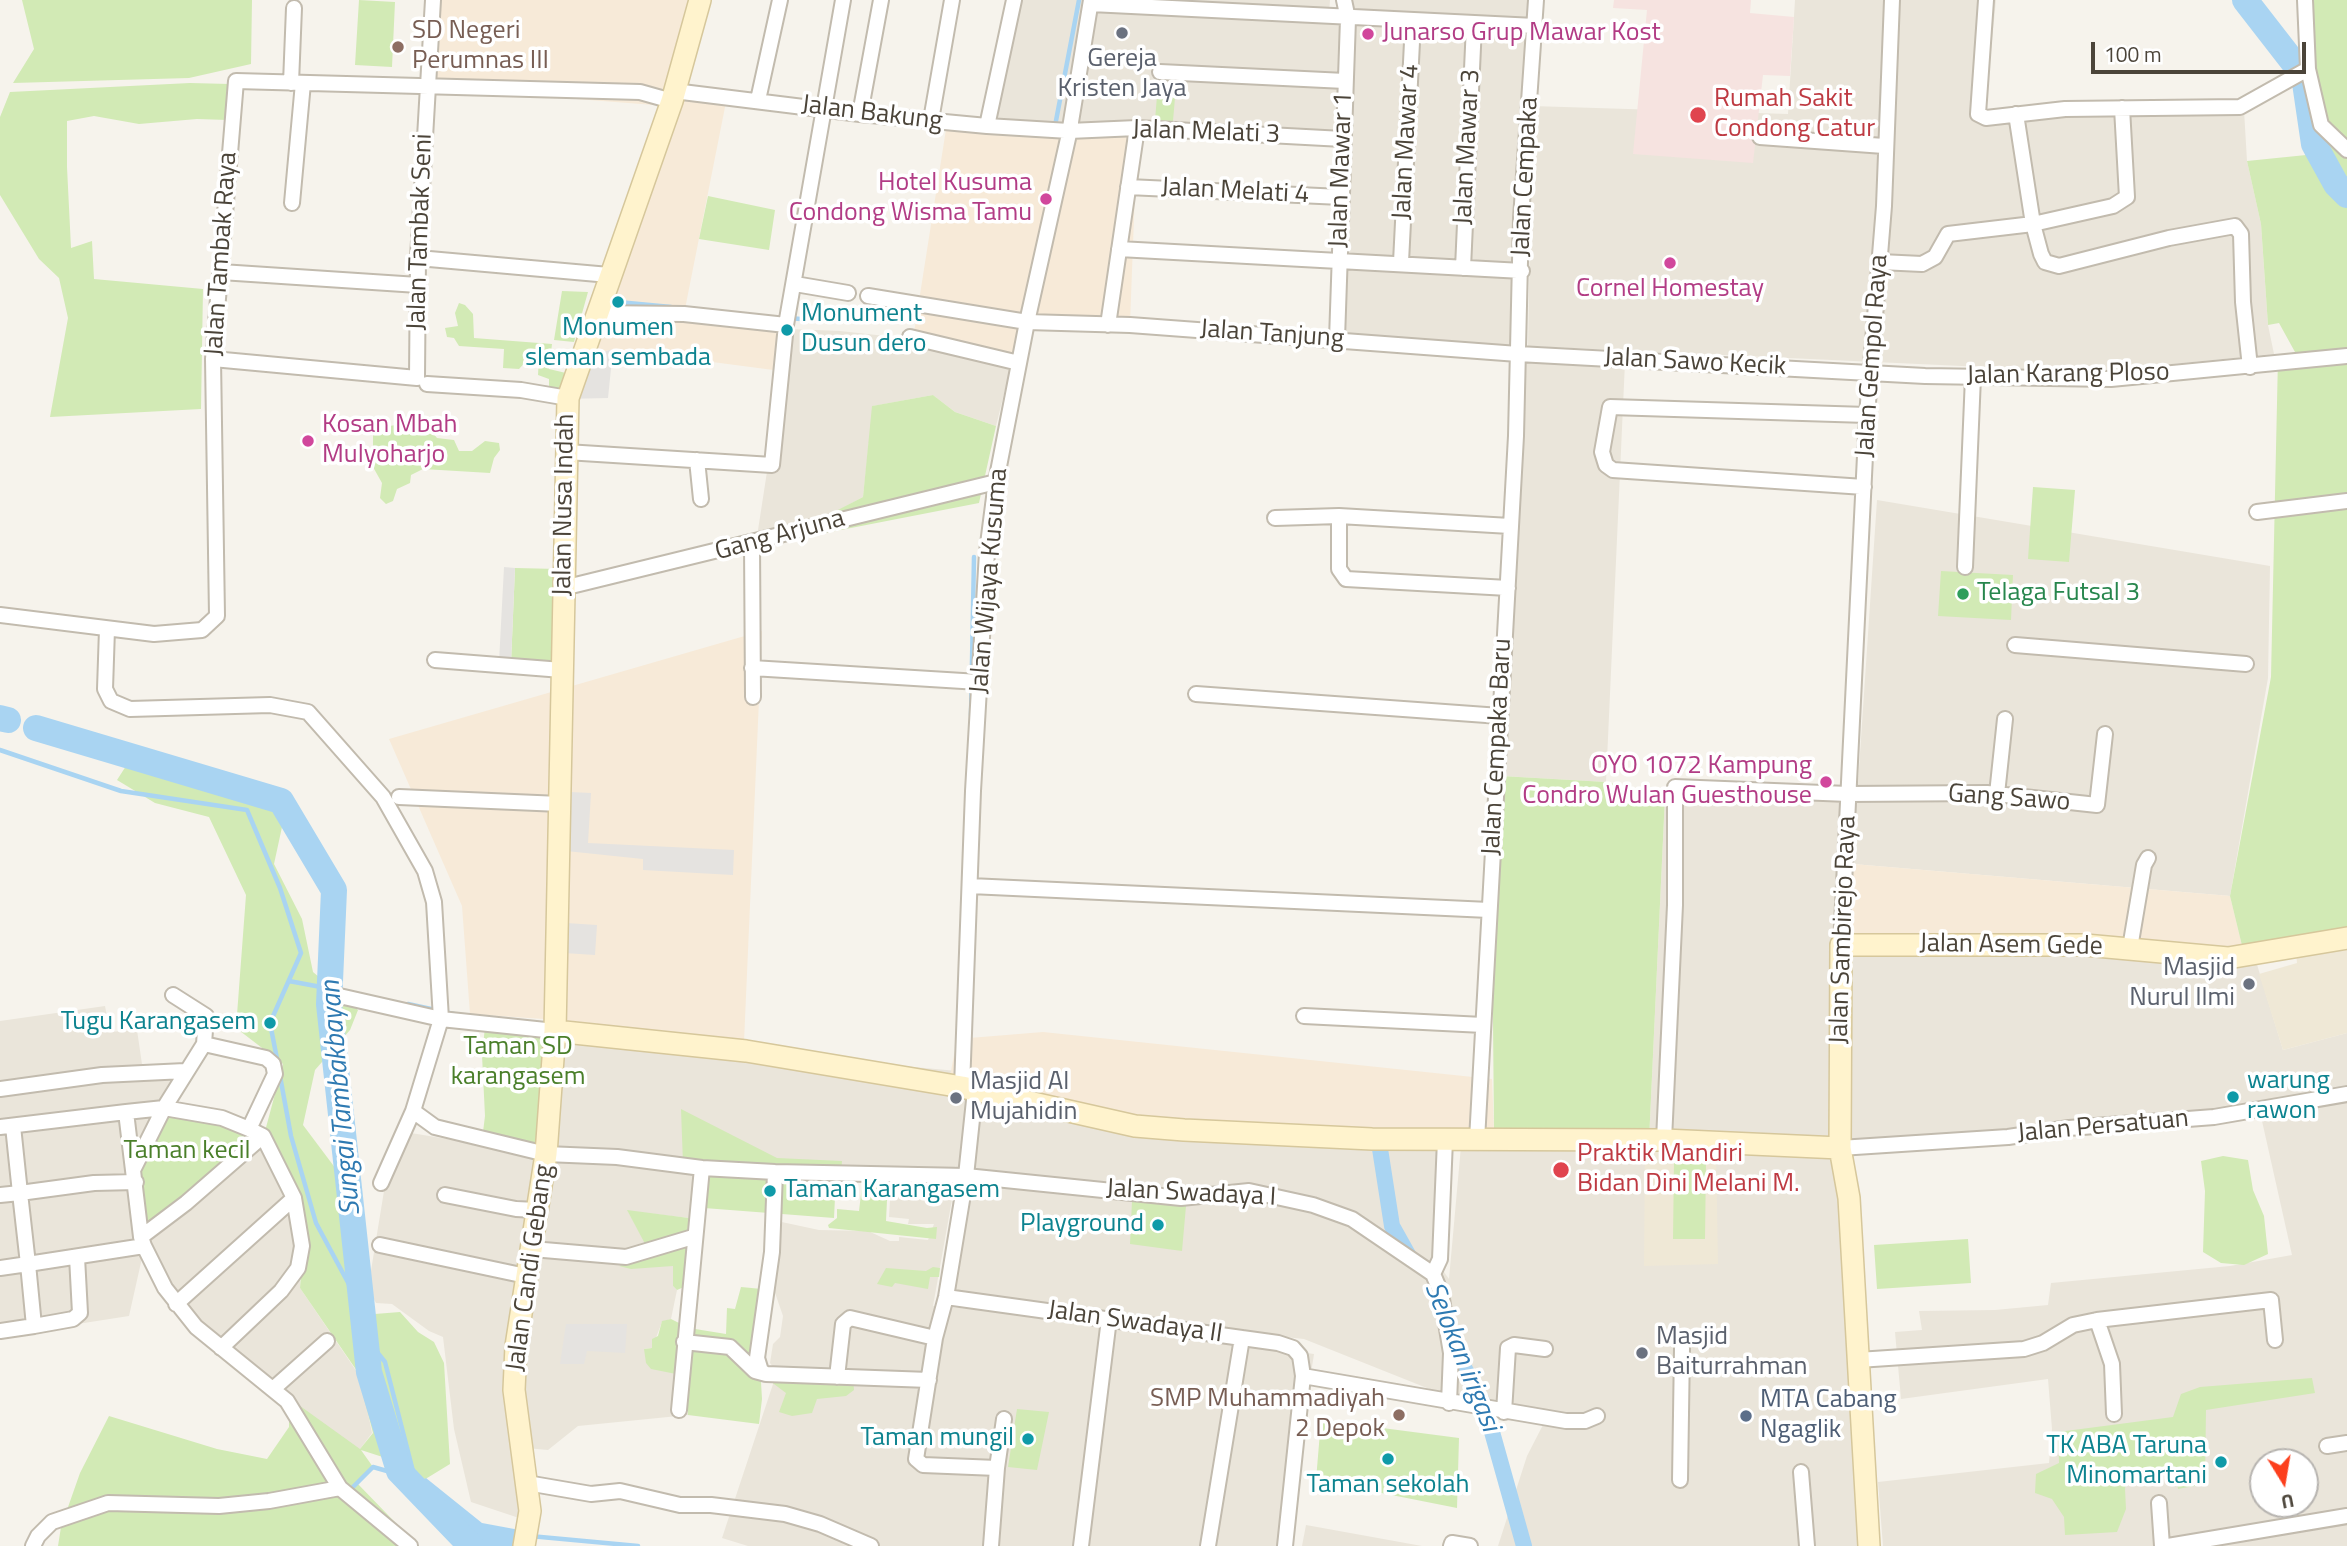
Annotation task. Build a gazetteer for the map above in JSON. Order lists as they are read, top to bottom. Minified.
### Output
{"streets":{"street":["Jalan Bakung","Jalan Melati 3","Jalan Mawar 4","Jalan Mawar 3","Jalan Mawar 1","Jalan Cempaka","Jalan Melati 4","Jalan Tambak Seni","Jalan Tambak Raya","Jalan Tanjung","Jalan Gempol Raya","Jalan Sawo Kecik","Jalan Karang Ploso","Jalan Nusa Indah","Gang Arjuna","Jalan Wijaya Kusuma","Jalan Cempaka Baru","Gang Sawo","Jalan Sambirejo Raya","Jalan Asem Gede","Jalan Persatuan","Jalan Swadaya I","Jalan Candi Gebang","Jalan Swadaya II"]},"crossings":[["Jalan Bakung","Jalan Melati 3"],["Jalan Bakung","Jalan Tambak Raya"],["Jalan Bakung","Jalan Nusa Indah"],["Jalan Bakung","Jalan Wijaya Kusuma"],["Jalan Melati 3","Jalan Mawar 1"],["Jalan Melati 3","Jalan Wijaya Kusuma"],["Jalan Mawar 1","Jalan Melati 4"],["Jalan Mawar 1","Jalan Tanjung"],["Jalan Cempaka","Jalan Tanjung"],["Jalan Cempaka","Jalan Sawo Kecik"],["Jalan Cempaka","Jalan Cempaka Baru"],["Jalan Tambak Seni","Jalan Tambak Raya"],["Jalan Tambak Raya","Jalan Nusa Indah"],["Jalan Tanjung","Jalan Sawo Kecik"],["Jalan Tanjung","Jalan Wijaya Kusuma"],["Jalan Tanjung","Jalan Cempaka Baru"],["Jalan Gempol Raya","Jalan Sawo Kecik"],["Jalan Gempol Raya","Jalan Karang Ploso"],["Jalan Gempol Raya","Jalan Sambirejo Raya"],["Jalan Sawo Kecik","Jalan Karang Ploso"],["Jalan Sawo Kecik","Jalan Cempaka Baru"],["Jalan Nusa Indah","Gang Arjuna"],["Jalan Nusa Indah","Jalan Candi Gebang"],["Gang Arjuna","Jalan Wijaya Kusuma"],["Jalan Wijaya Kusuma","Jalan Swadaya I"],["Jalan Wijaya Kusuma","Jalan Swadaya II"],["Gang Sawo","Jalan Sambirejo Raya"],["Jalan Sambirejo Raya","Jalan Asem Gede"],["Jalan Sambirejo Raya","Jalan Persatuan"],["Jalan Swadaya I","Jalan Candi Gebang"]],"water":["Sungai Tambakbayan","Selokan irigasi"],"parks":["Taman SD karangasem","Taman kecil"],"places":["Gereja Kristen Jaya","Junarso Grup Mawar Kost","SD Negeri Perumnas III","Rumah Sakit Condong Catur","Hotel Kusuma Condong Wisma Tamu","Cornel Homestay","Monumen sleman sembada","Monument Dusun dero","Kosan Mbah Mulyoharjo","Telaga Futsal 3","OYO 1072 Kampung Condro Wulan Guesthouse","Masjid Nurul Ilmi","Tugu Karangasem","warung rawon","Masjid Al Mujahidin","Praktik Mandiri Bidan Dini Melani M.","Taman Karangasem","Playground","Masjid Baiturrahman","SMP Muhammadiyah 2 Depok","MTA Cabang Ngaglik","Taman mungil","Taman sekolah","TK ABA Taruna Minomartani"],"scale_bar":"100 m","north":"bottom"}
